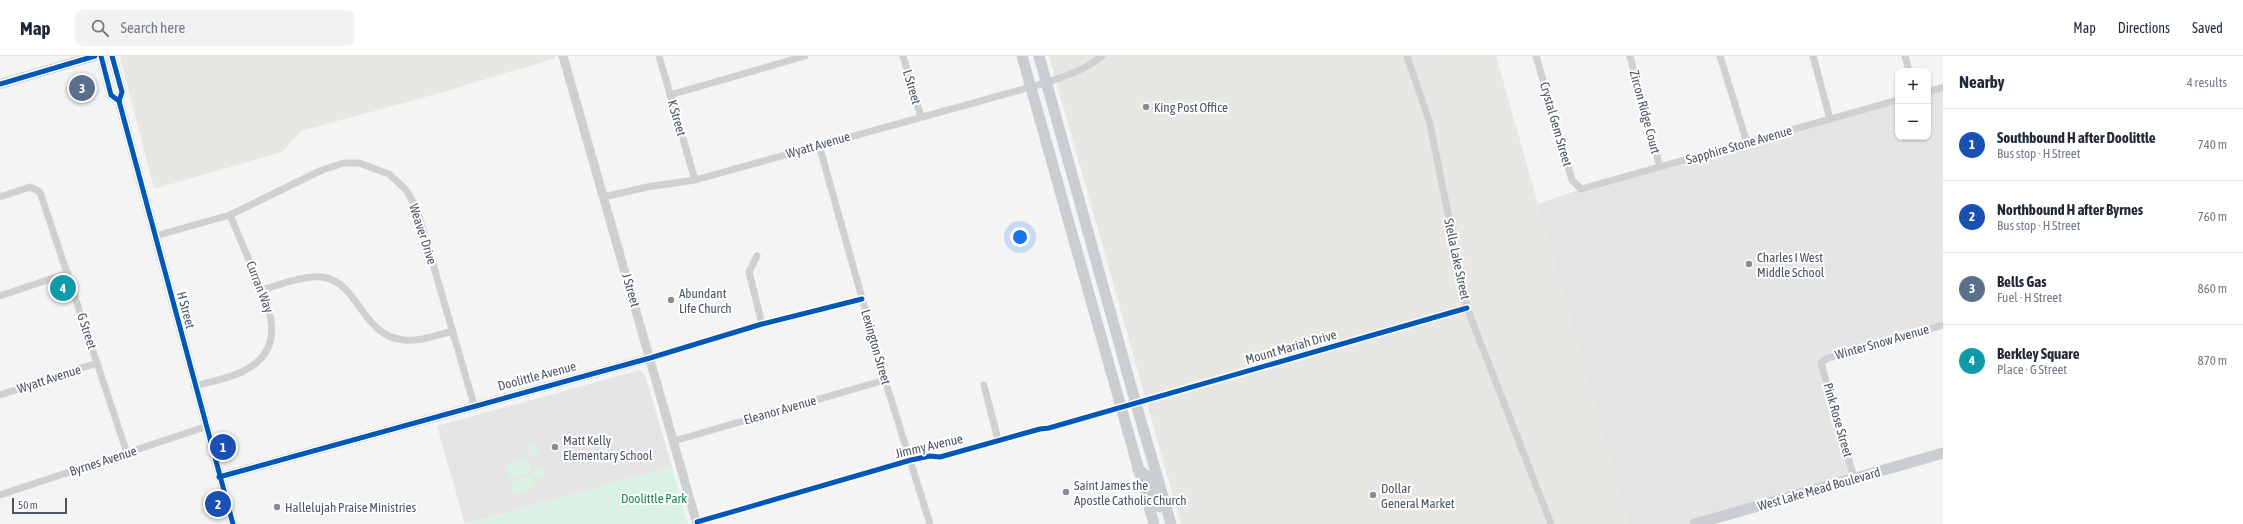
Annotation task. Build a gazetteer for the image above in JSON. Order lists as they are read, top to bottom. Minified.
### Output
{"streets":{"main road":["West Lake Mead Boulevard"],"street":["L Street","Zircon Ridge Court","K Street","Crystal Gem Street","Wyatt Avenue","Sapphire Stone Avenue","Weaver Drive","Stella Lake Street","Curran Way","J Street","H Street","G Street","Winter Snow Avenue","Lexington Street","Mount Mariah Drive","Doolittle Avenue","Eleanor Avenue","Pink Rose Street","Jimmy Avenue","Byrnes Avenue"]},"crossings":[["L Street","Wyatt Avenue"],["Zircon Ridge Court","Sapphire Stone Avenue"],["K Street","Wyatt Avenue"],["Crystal Gem Street","Sapphire Stone Avenue"],["Wyatt Avenue","J Street"],["Wyatt Avenue","G Street"],["Wyatt Avenue","Lexington Street"],["Weaver Drive","Curran Way"],["Weaver Drive","H Street"],["Weaver Drive","Doolittle Avenue"],["Stella Lake Street","Mount Mariah Drive"],["Curran Way","H Street"],["J Street","Doolittle Avenue"],["J Street","Eleanor Avenue"],["J Street","Jimmy Avenue"],["H Street","Doolittle Avenue"],["H Street","Byrnes Avenue"],["G Street","Byrnes Avenue"],["Winter Snow Avenue","Pink Rose Street"],["Lexington Street","Doolittle Avenue"],["Lexington Street","Eleanor Avenue"],["Lexington Street","Jimmy Avenue"],["Mount Mariah Drive","Jimmy Avenue"],["Pink Rose Street","West Lake Mead Boulevard"]],"parks":["Doolittle Park"],"places":["King Post Office","Charles I West Middle School","Abundant Life Church","Matt Kelly Elementary School","Saint James the Apostle Catholic Church","Dollar General Market","Hallelujah Praise Ministries"],"scale_bar":"50 m","page":{"header":"Map","search":"Search here","nav":["Map","Directions","Saved"],"heading":["Nearby","4 results"],"map_buttons":["+","−"],"pins":["3","4","1","2"],"list":[{"mark":"1","name":"Southbound H after Doolittle","note":"Bus stop · H Street","value":"740 m"},{"mark":"2","name":"Northbound H after Byrnes","note":"Bus stop · H Street","value":"760 m"},{"mark":"3","name":"Bells Gas","note":"Fuel · H Street","value":"860 m"},{"mark":"4","name":"Berkley Square","note":"Place · G Street","value":"870 m"}],"scale":"50 m"}}
